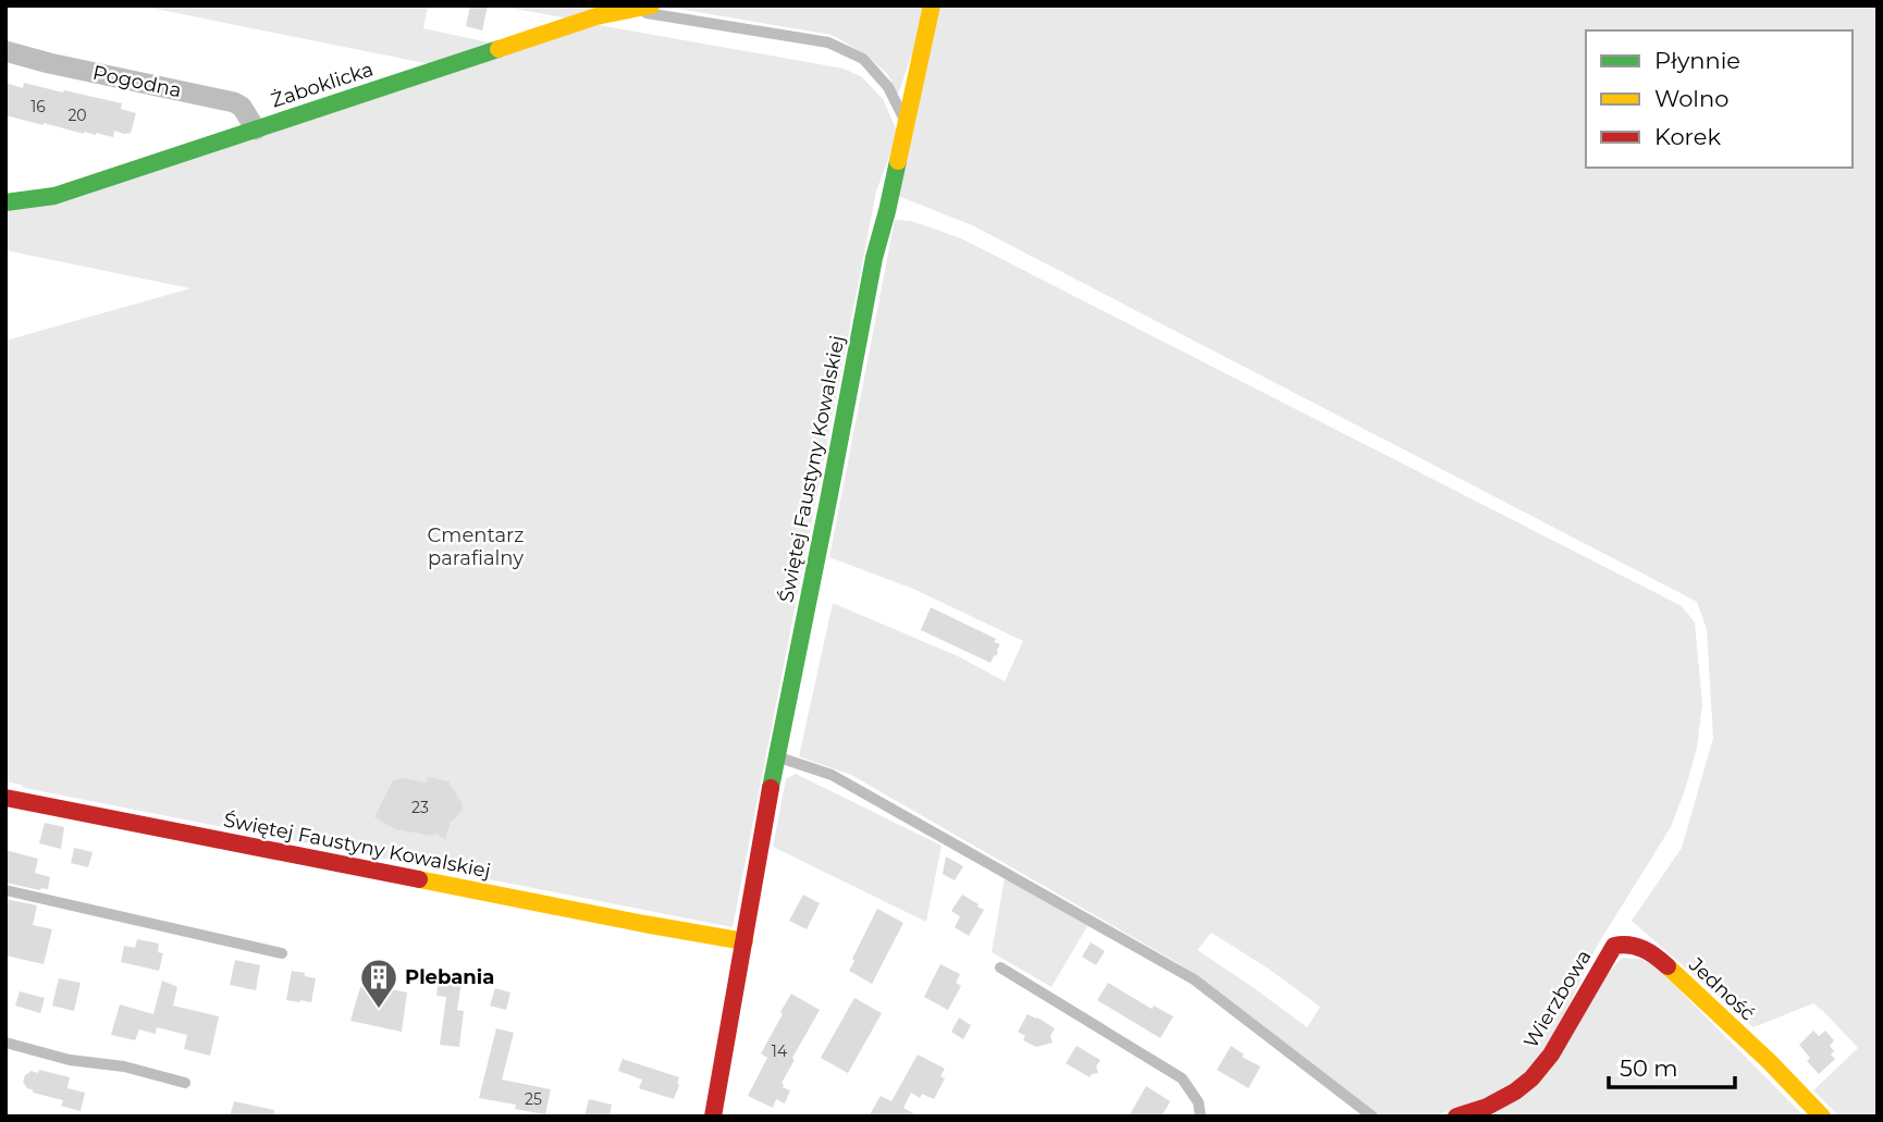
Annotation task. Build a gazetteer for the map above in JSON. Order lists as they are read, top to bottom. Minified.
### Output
{"streets":{"street":["Pogodna","Żaboklicka","Świętej Faustyny Kowalskiej","Jedność","Wierzbowa"]},"crossings":[["Pogodna","Żaboklicka"],["Jedność","Wierzbowa"]],"parks":["Cmentarz parafialny"],"places":{"building":["Plebania"]},"house_numbers":["16","20","23","14","25"],"legend":["Płynnie","Wolno","Korek"],"scale_bar":"50 m"}
